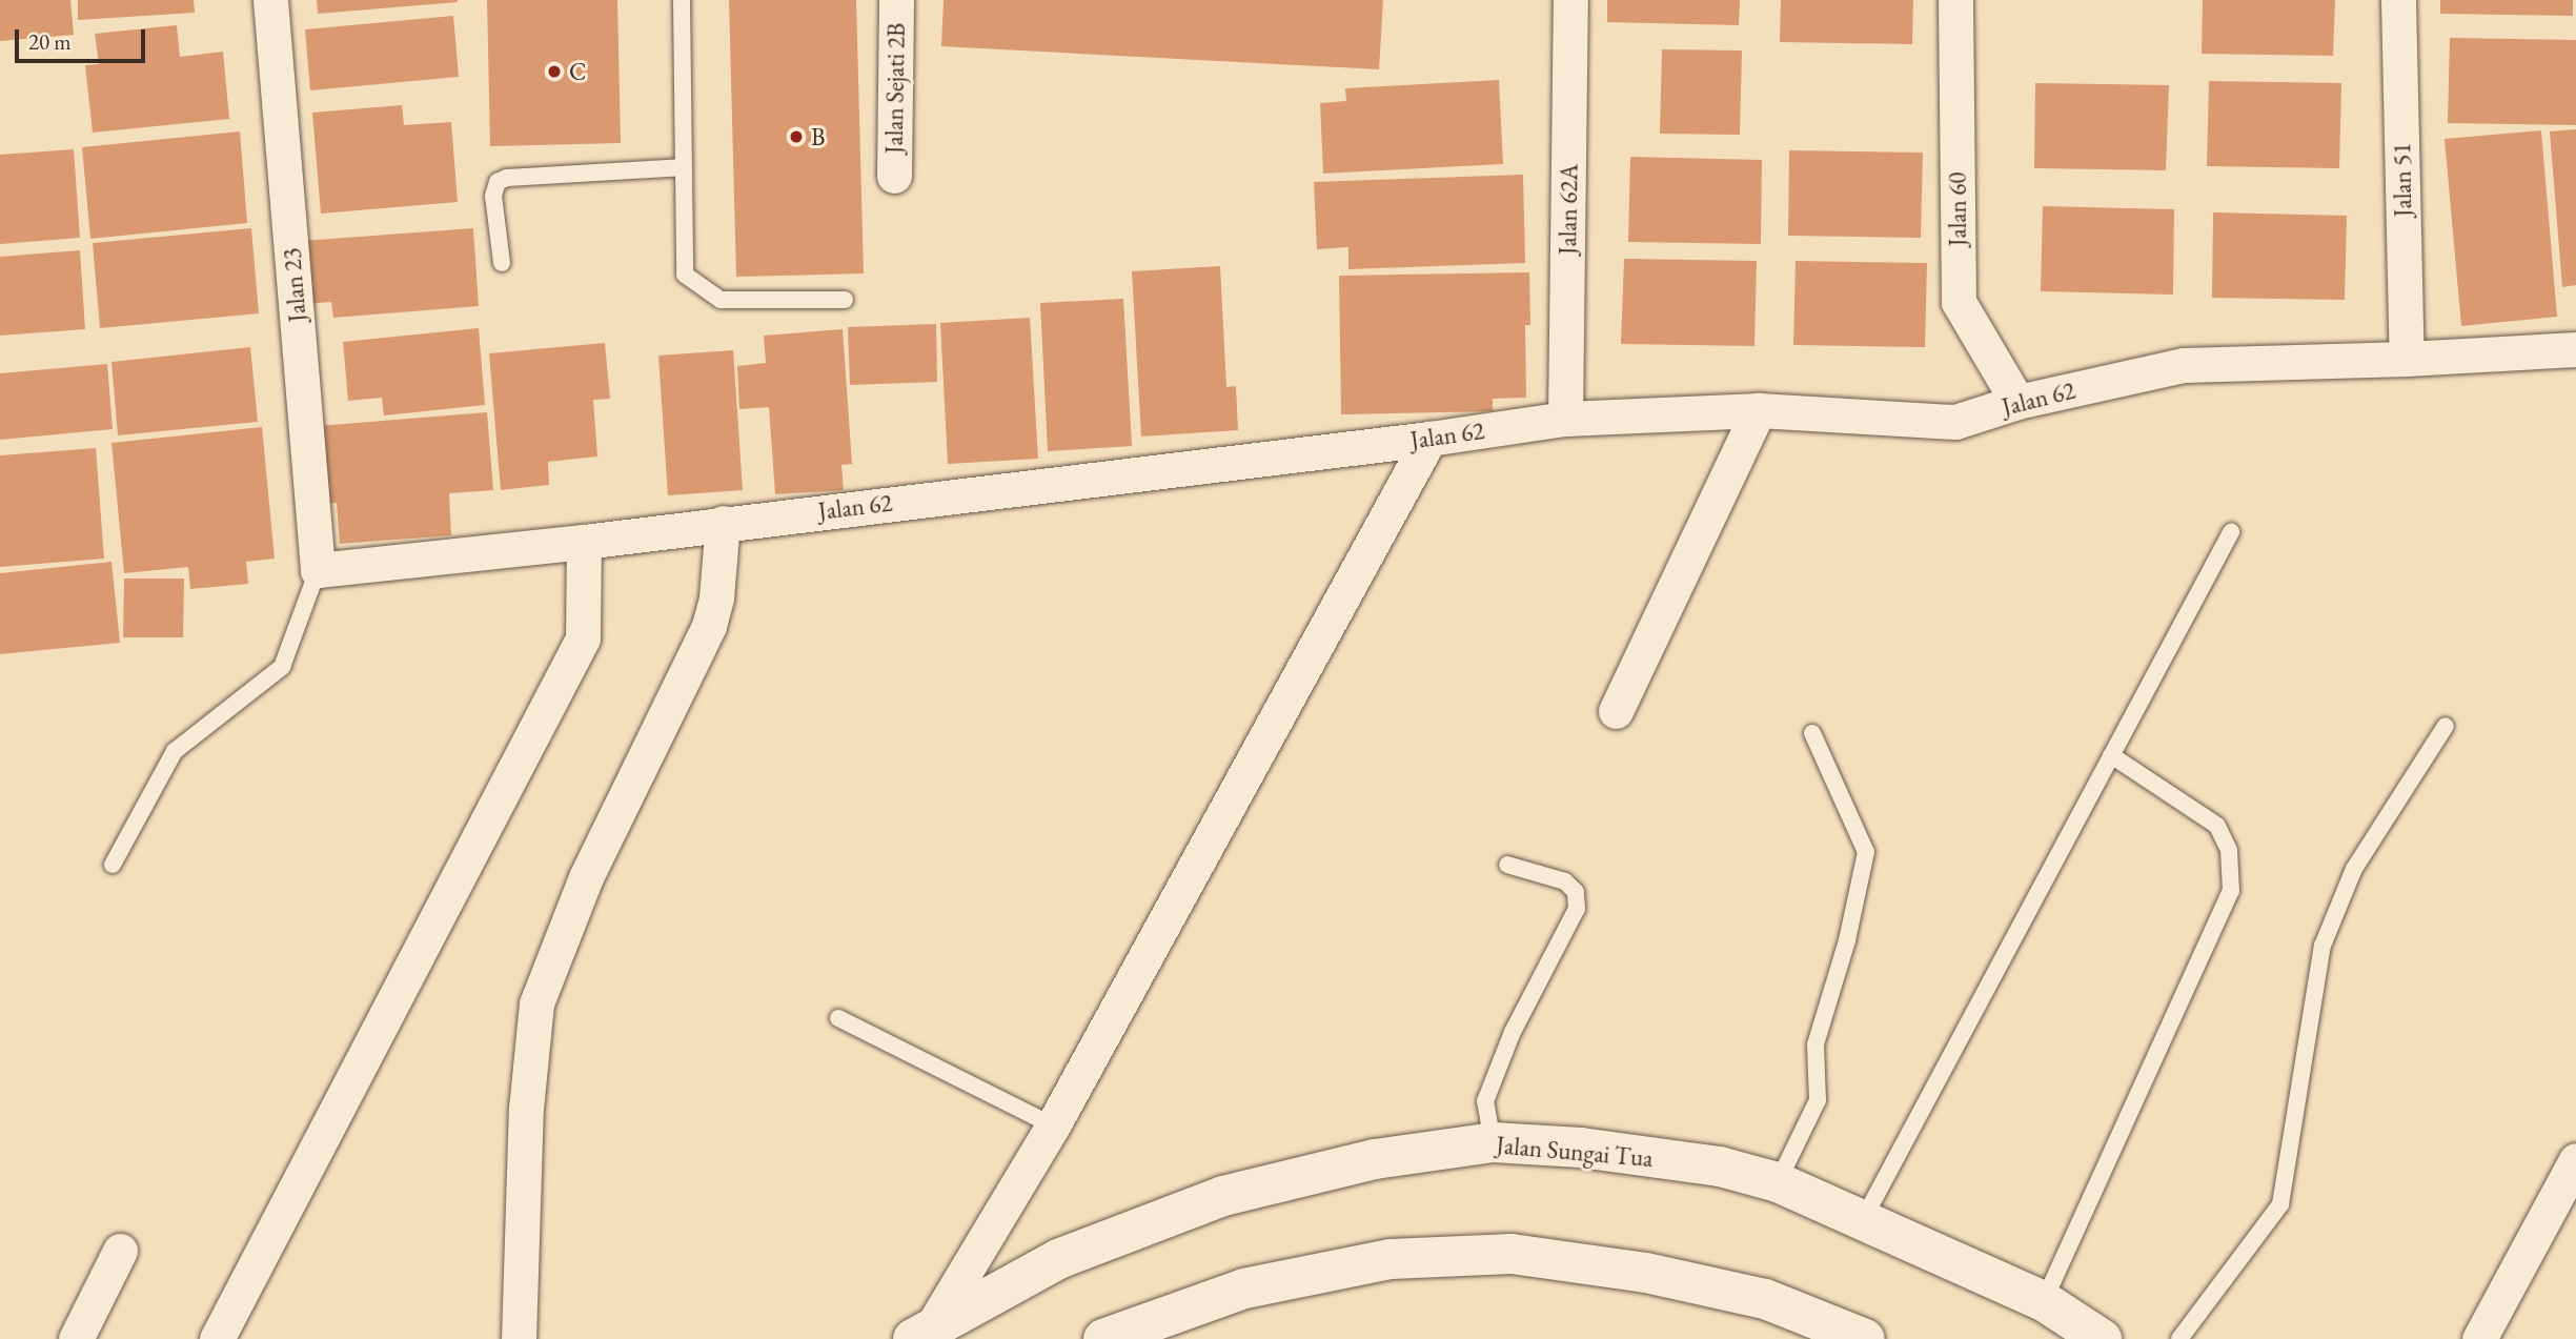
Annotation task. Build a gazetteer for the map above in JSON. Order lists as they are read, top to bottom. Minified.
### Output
{"streets":{"main road":["Jalan Sungai Tua"],"street":["Jalan Sejati 2B","Jalan 51","Jalan 62A","Jalan 60","Jalan 23","Jalan 62"]},"crossings":[["Jalan 51","Jalan 62"],["Jalan 62A","Jalan 62"],["Jalan 60","Jalan 62"],["Jalan 23","Jalan 62"]],"places":["C","B"],"scale_bar":"20 m"}
